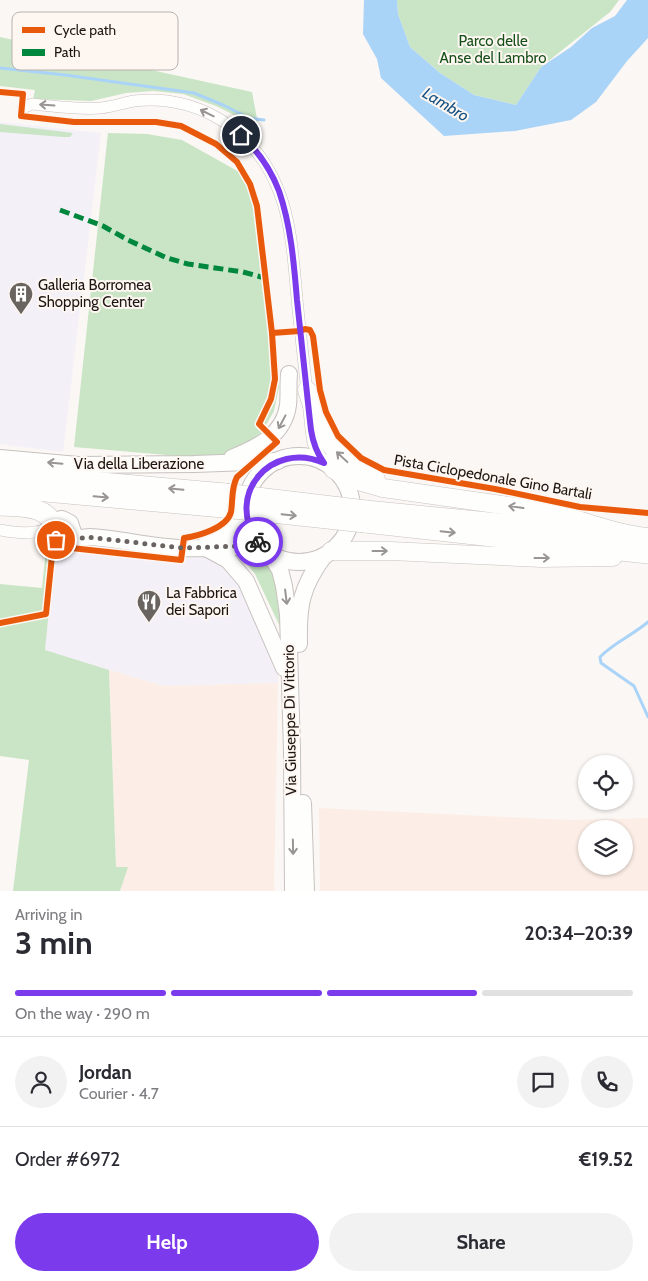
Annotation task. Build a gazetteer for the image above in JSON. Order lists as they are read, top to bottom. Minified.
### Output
{"streets":{"main road":["Via della Liberazione","Via Giuseppe Di Vittorio"],"cycle path":["Pista Ciclopedonale Gino Bartali"]},"crossings":[["Via della Liberazione","Via Giuseppe Di Vittorio"]],"water":["Lambro"],"parks":["Parco delle Anse del Lambro"],"places":{"building":["Galleria Borromea Shopping Center"],"restaurant":["La Fabbrica dei Sapori"]},"legend":["Cycle path","Path"],"page":{"heading":["3 min","Arriving in","20:34–20:39"],"panel":["Jordan","Courier · 4.7","Order #6972","€19.52"],"bar":"On the way · 290 m","buttons":["Help","Share"]}}
